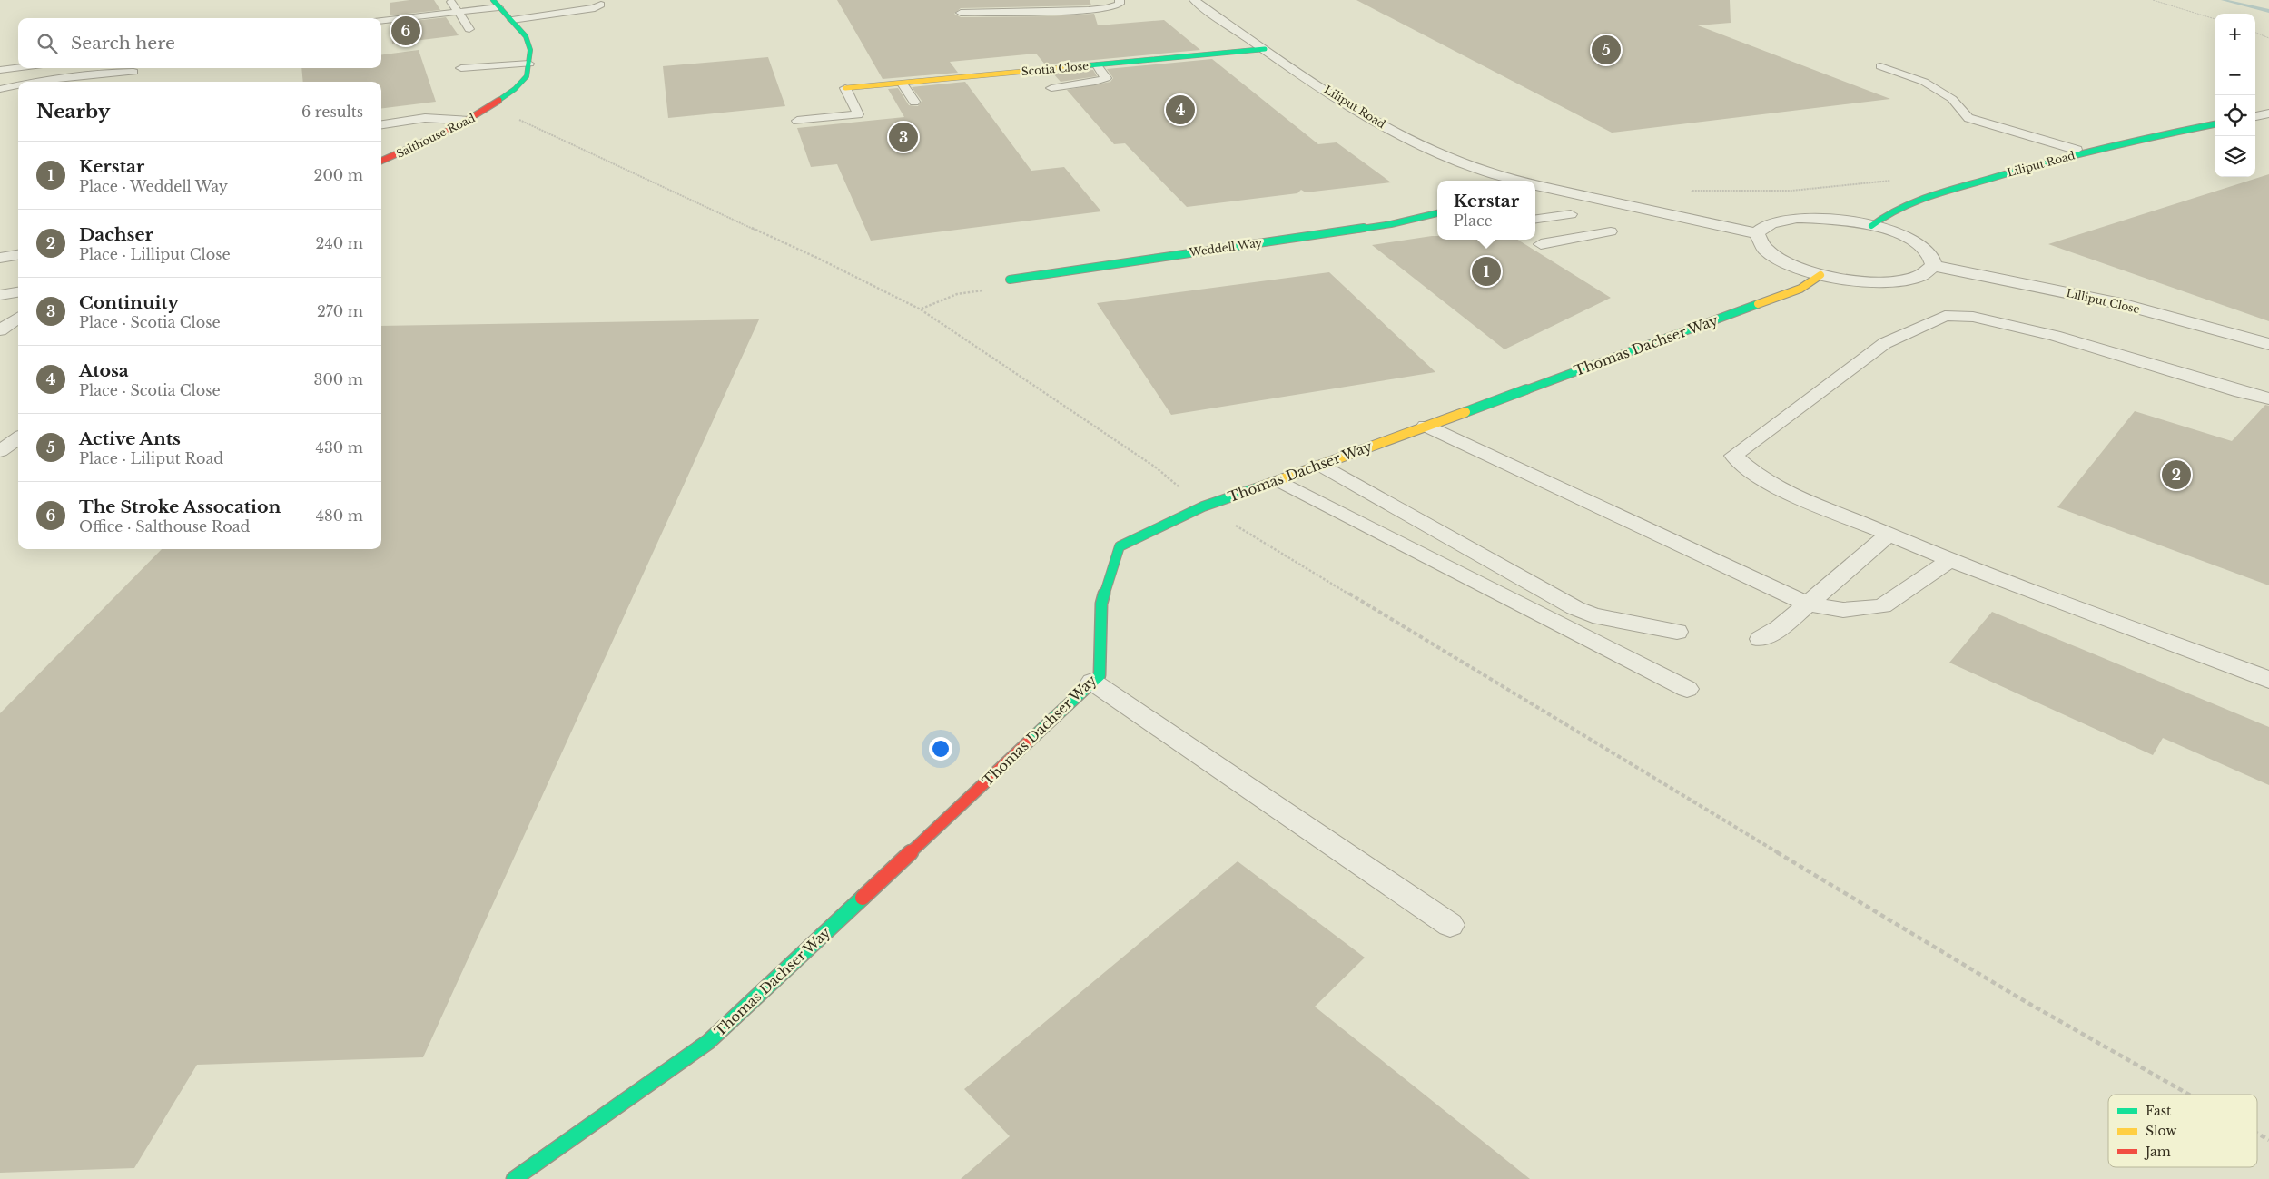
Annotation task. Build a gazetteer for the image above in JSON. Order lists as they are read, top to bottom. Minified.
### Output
{"streets":{"street":["Scotia Close","Liliput Road","Salthouse Road","Weddell Way","Lilliput Close","Thomas Dachser Way"]},"crossings":[["Scotia Close","Liliput Road"]],"legend":["Fast","Slow","Jam"],"page":{"map_buttons":["+","−"],"pins":["6","5","4","3","1","2"],"search":"Search here","heading":["Nearby","6 results"],"list":[{"mark":"1","name":"Kerstar","note":"Place · Weddell Way","value":"200 m"},{"mark":"2","name":"Dachser","note":"Place · Lilliput Close","value":"240 m"},{"mark":"3","name":"Continuity","note":"Place · Scotia Close","value":"270 m"},{"mark":"4","name":"Atosa","note":"Place · Scotia Close","value":"300 m"},{"mark":"5","name":"Active Ants","note":"Place · Liliput Road","value":"430 m"},{"mark":"6","name":"The Stroke Assocation","note":"Office · Salthouse Road","value":"480 m"}],"popup":["Kerstar","Place"]}}
